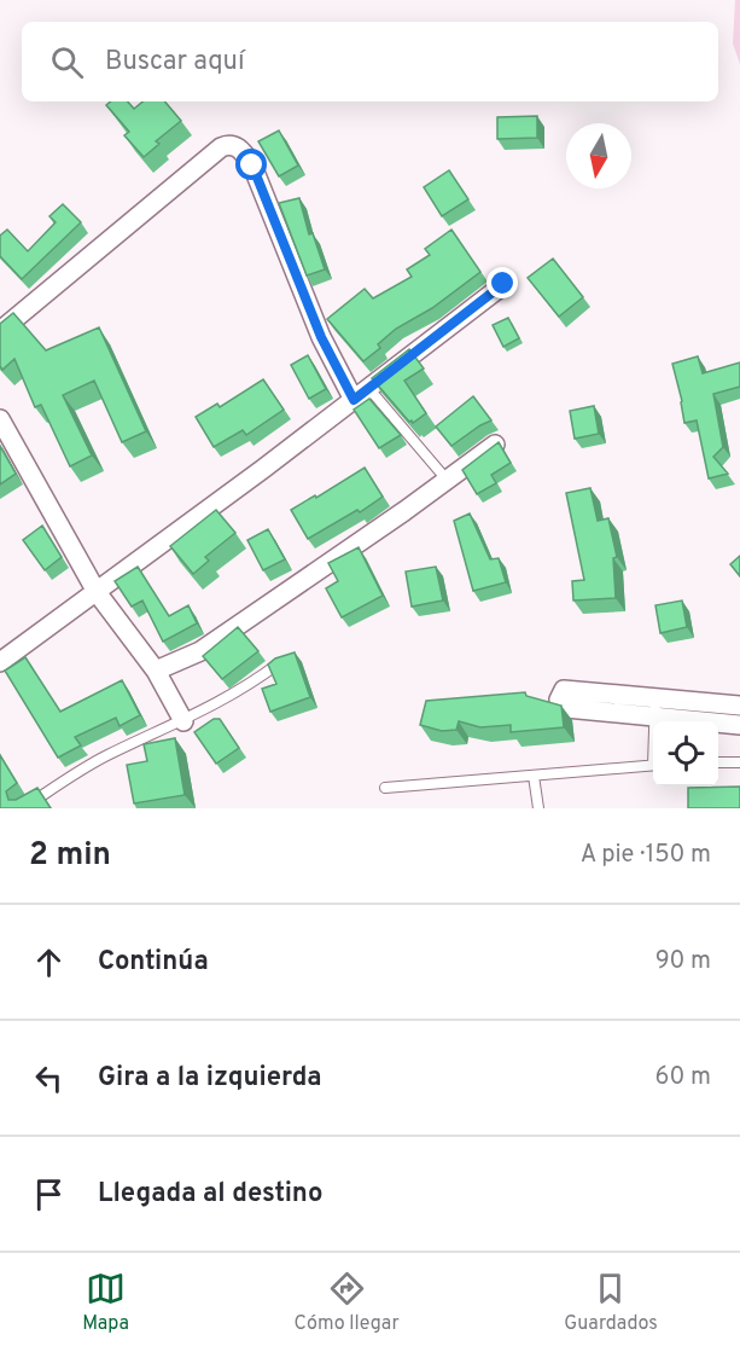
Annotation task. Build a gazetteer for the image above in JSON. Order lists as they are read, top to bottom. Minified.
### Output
{"north":"bottom","page":{"search":"Buscar aquí","heading":["2 min","A pie · 150 m"],"list":[["Continúa","90 m"],["Gira a la izquierda","60 m"],"Llegada al destino"],"nav":["Mapa","Cómo llegar","Guardados"]}}
